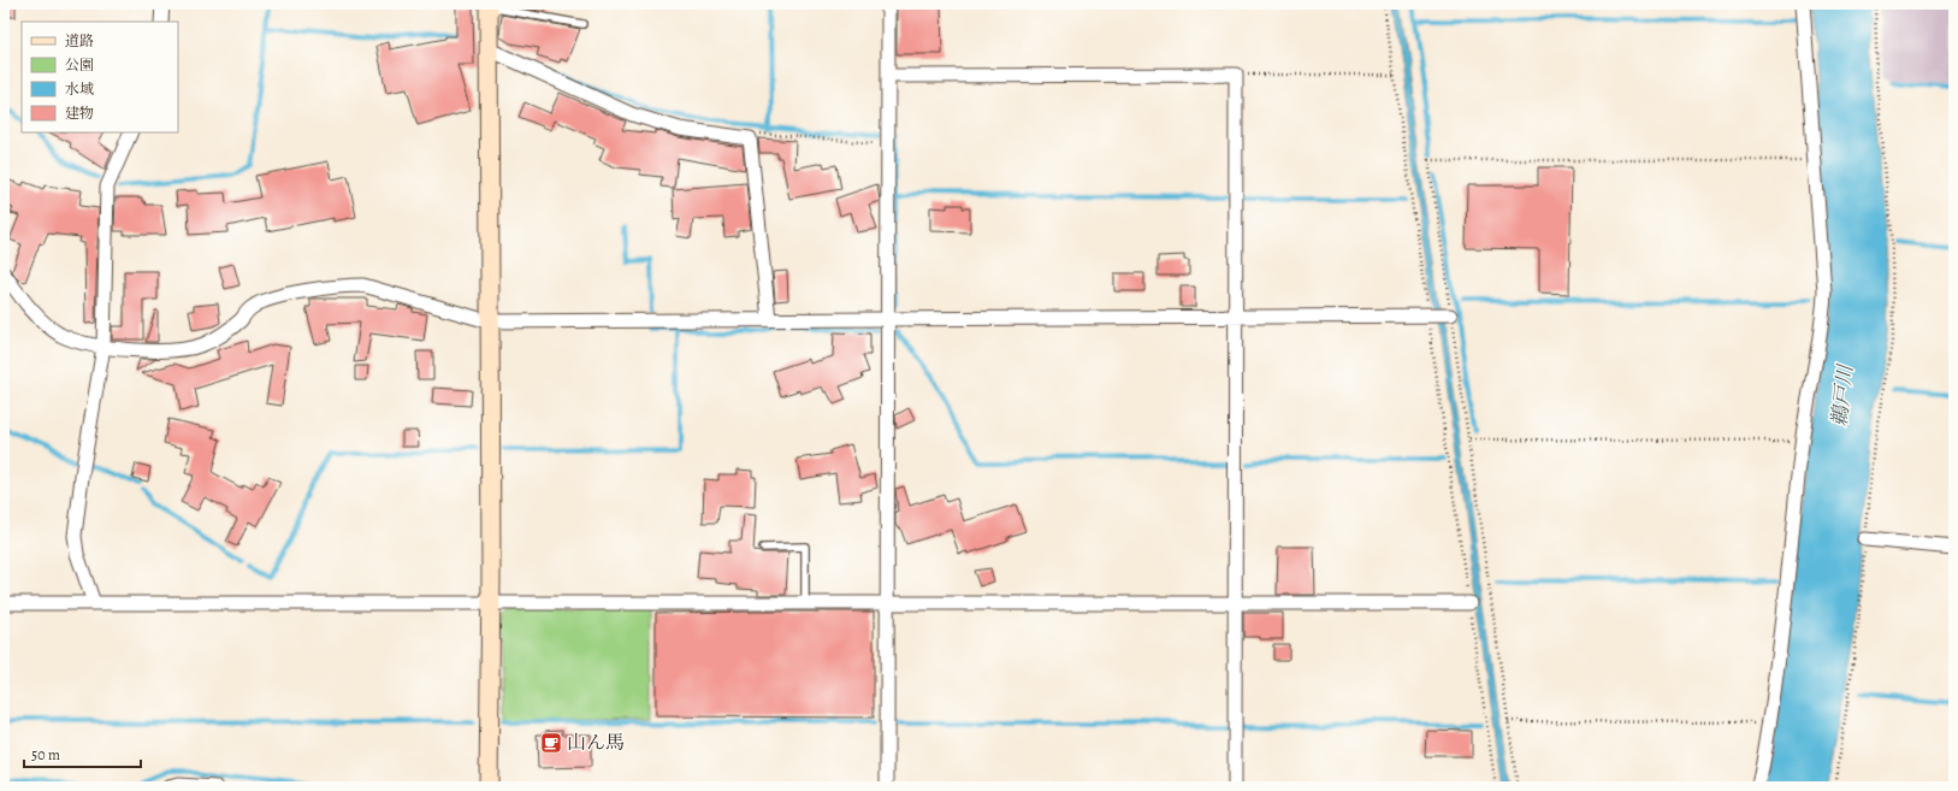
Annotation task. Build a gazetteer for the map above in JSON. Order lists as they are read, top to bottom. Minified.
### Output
{"water":["鵜戸川"],"places":{"cafe":["山ん馬"]},"legend":["道路","公園","水域","建物"],"scale_bar":"50 m"}
